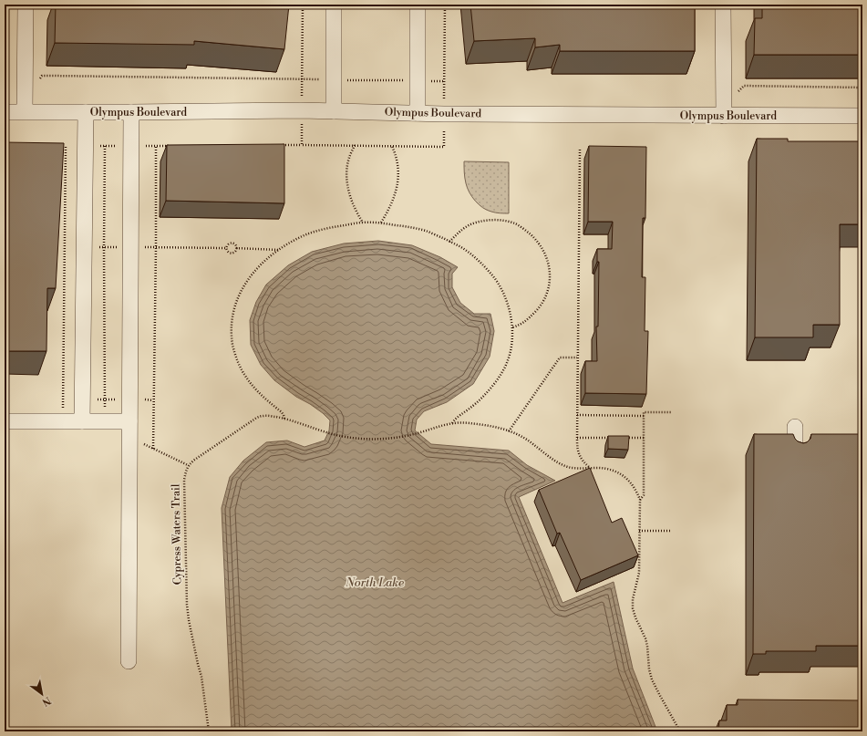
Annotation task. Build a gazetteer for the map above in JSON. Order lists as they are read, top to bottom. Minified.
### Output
{"streets":{"street":["Olympus Boulevard"],"path":["Cypress Waters Trail"]},"water":["North Lake"],"north":"bottom right"}
